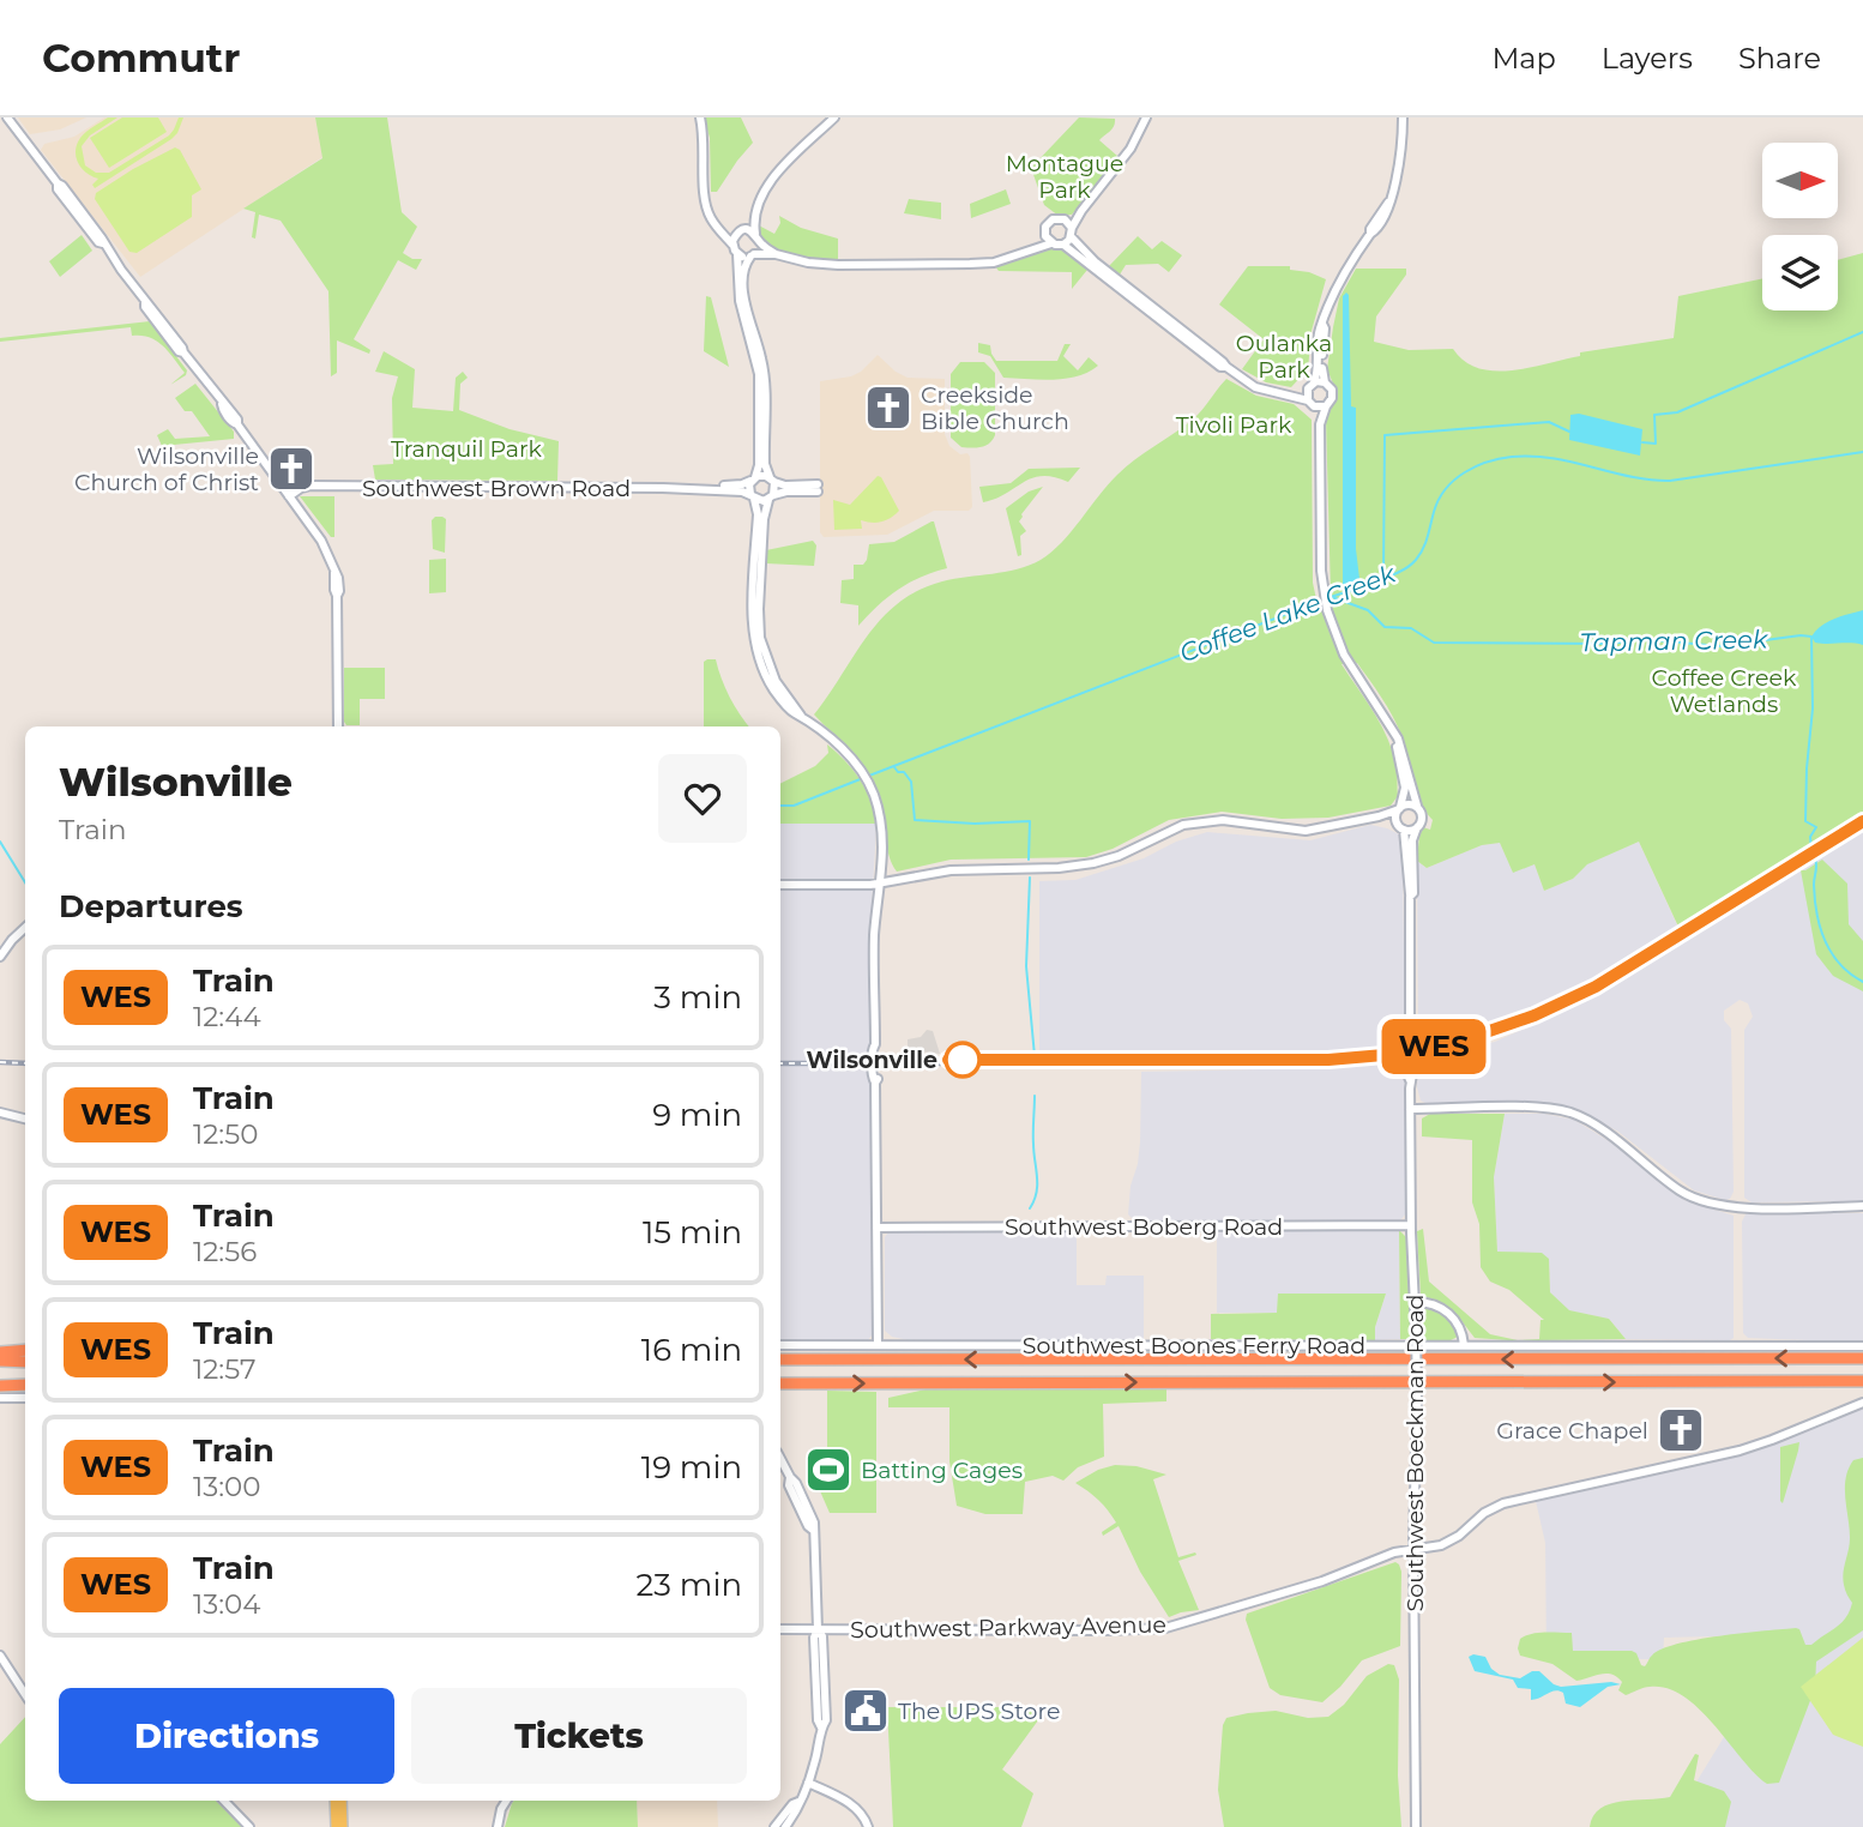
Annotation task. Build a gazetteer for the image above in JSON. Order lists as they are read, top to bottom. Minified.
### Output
{"streets":{"street":["Southwest Brown Road","Southwest Boberg Road","Southwest Boones Ferry Road","Southwest Boeckman Road","Southwest Parkway Avenue"]},"crossings":[["Southwest Boberg Road","Southwest Boeckman Road"],["Southwest Boeckman Road","Southwest Parkway Avenue"]],"water":["Coffee Lake Creek","Tapman Creek"],"parks":["Montague Park","Oulanka Park","Tivoli Park","Tranquil Park","Coffee Creek Wetlands"],"places":{"church":["Creekside Bible Church","Wilsonville Church of Christ","Grace Chapel"],"other":["Wilsonville"],"sports":["Batting Cages"],"public building":["The UPS Store"]},"north":"right","page":{"header":"Commutr","nav":["Map","Layers","Share"],"on_map":"WES","heading":[["Wilsonville","Train"],"Departures"],"list":[{"mark":"WES","name":"Train","note":"12:44","value":"3 min"},{"mark":"WES","name":"Train","note":"12:50","value":"9 min"},{"mark":"WES","name":"Train","note":"12:56","value":"15 min"},{"mark":"WES","name":"Train","note":"12:57","value":"16 min"},{"mark":"WES","name":"Train","note":"13:00","value":"19 min"},{"mark":"WES","name":"Train","note":"13:04","value":"23 min"}],"buttons":["Directions","Tickets"]}}
